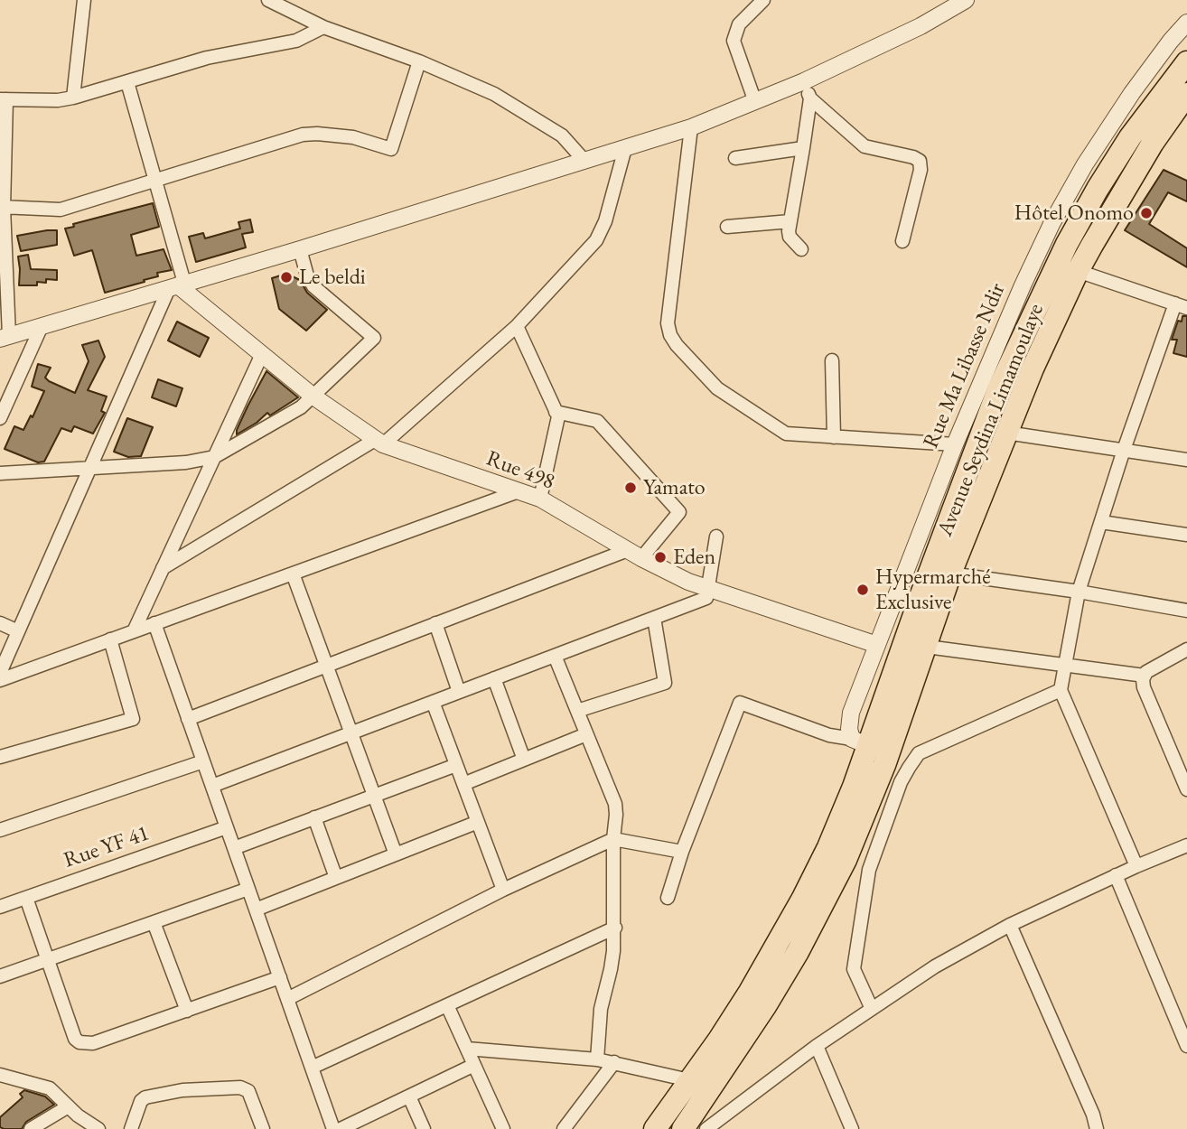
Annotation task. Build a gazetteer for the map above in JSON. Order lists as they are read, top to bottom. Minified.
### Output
{"streets":{"highway":["Avenue Seydina Limamoulaye"],"street":["Rue Ma Libasse Ndir","Rue 498","Rue YF 41"]},"crossings":[["Rue Ma Libasse Ndir","Avenue Seydina Limamoulaye"],["Rue Ma Libasse Ndir","Rue 498"]],"places":["Hôtel Onomo","Le beldi","Yamato","Eden","Hypermarché Exclusive"]}
